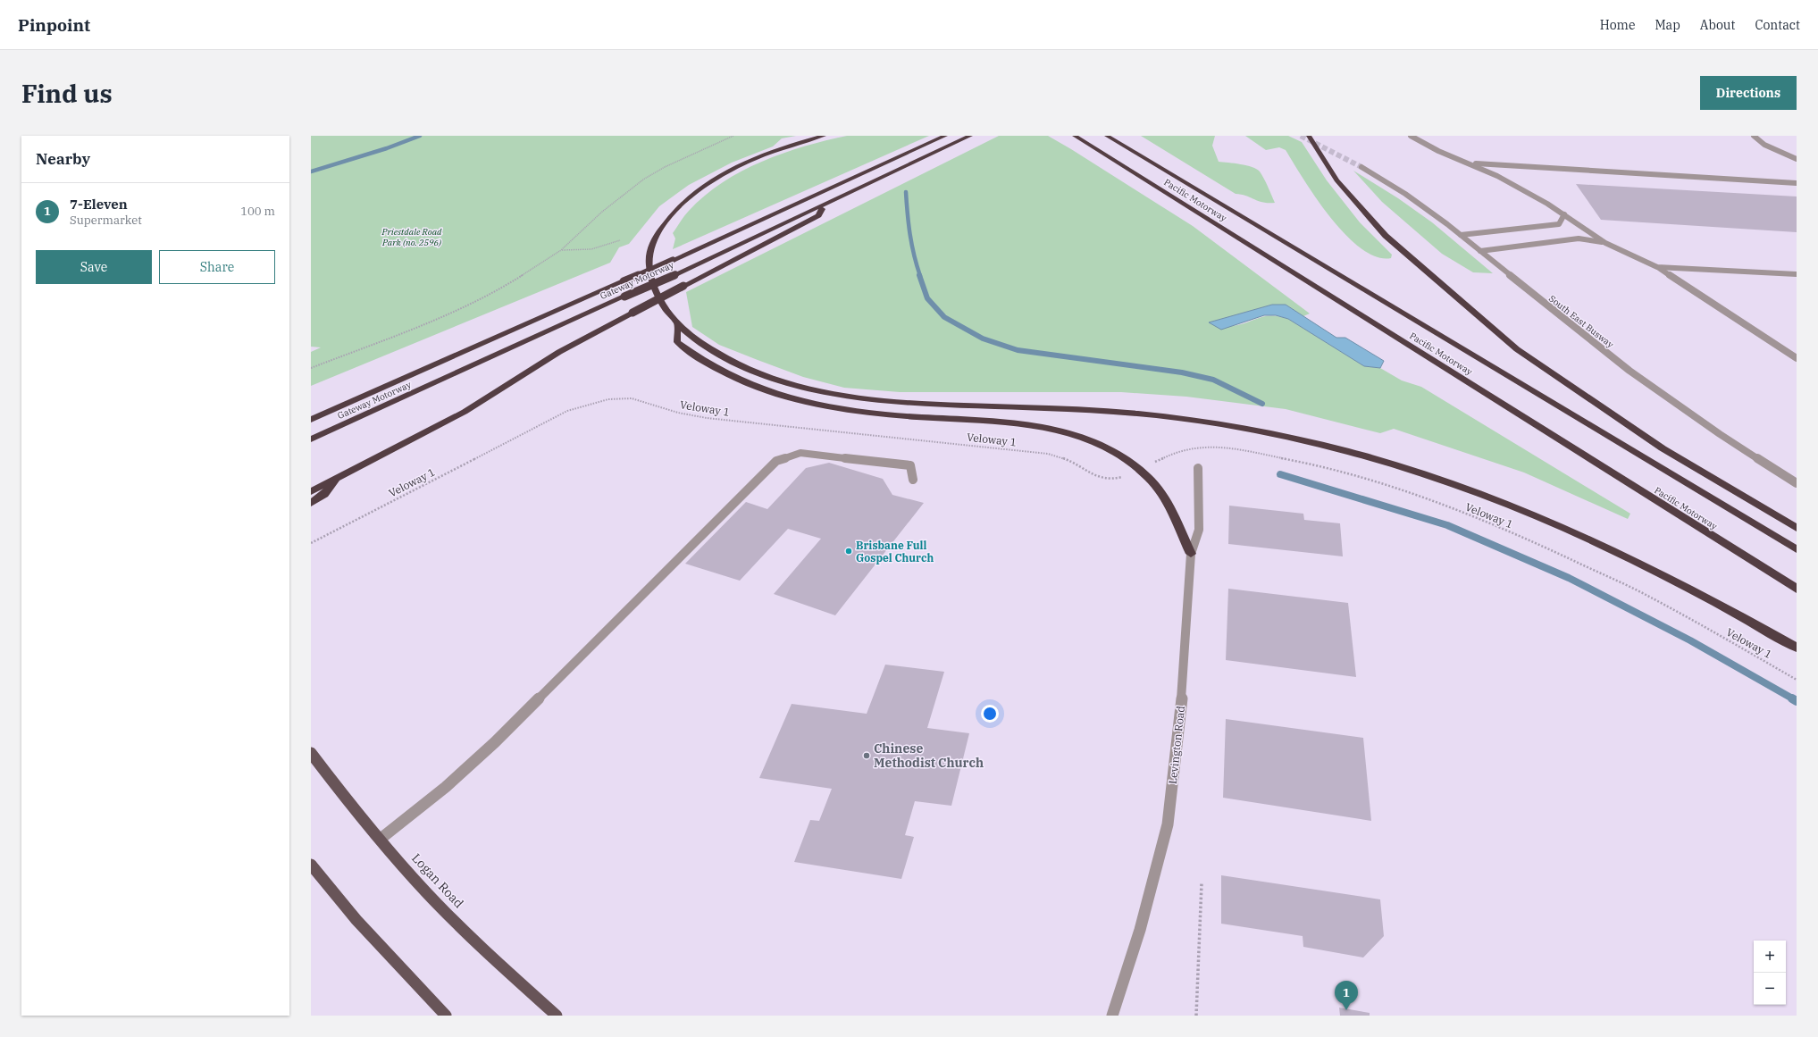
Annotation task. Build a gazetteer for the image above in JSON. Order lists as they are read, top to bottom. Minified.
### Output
{"streets":{"highway":["Pacific Motorway","Gateway Motorway"],"main road":["Logan Road"],"street":["South East Busway","Levington Road"],"path":["Veloway 1"]},"parks":["Priestdale Road Park (no. 2596)"],"places":["Brisbane Full Gospel Church","Chinese Methodist Church"],"page":{"header":"Pinpoint","nav":["Home","Map","About","Contact"],"buttons":["Directions",["Save","Share"]],"title":"Find us","heading":"Nearby","list":[{"mark":"1","name":"7-Eleven","note":"Supermarket","value":"100 m"}],"map_buttons":["+","−"],"pins":"1"}}
